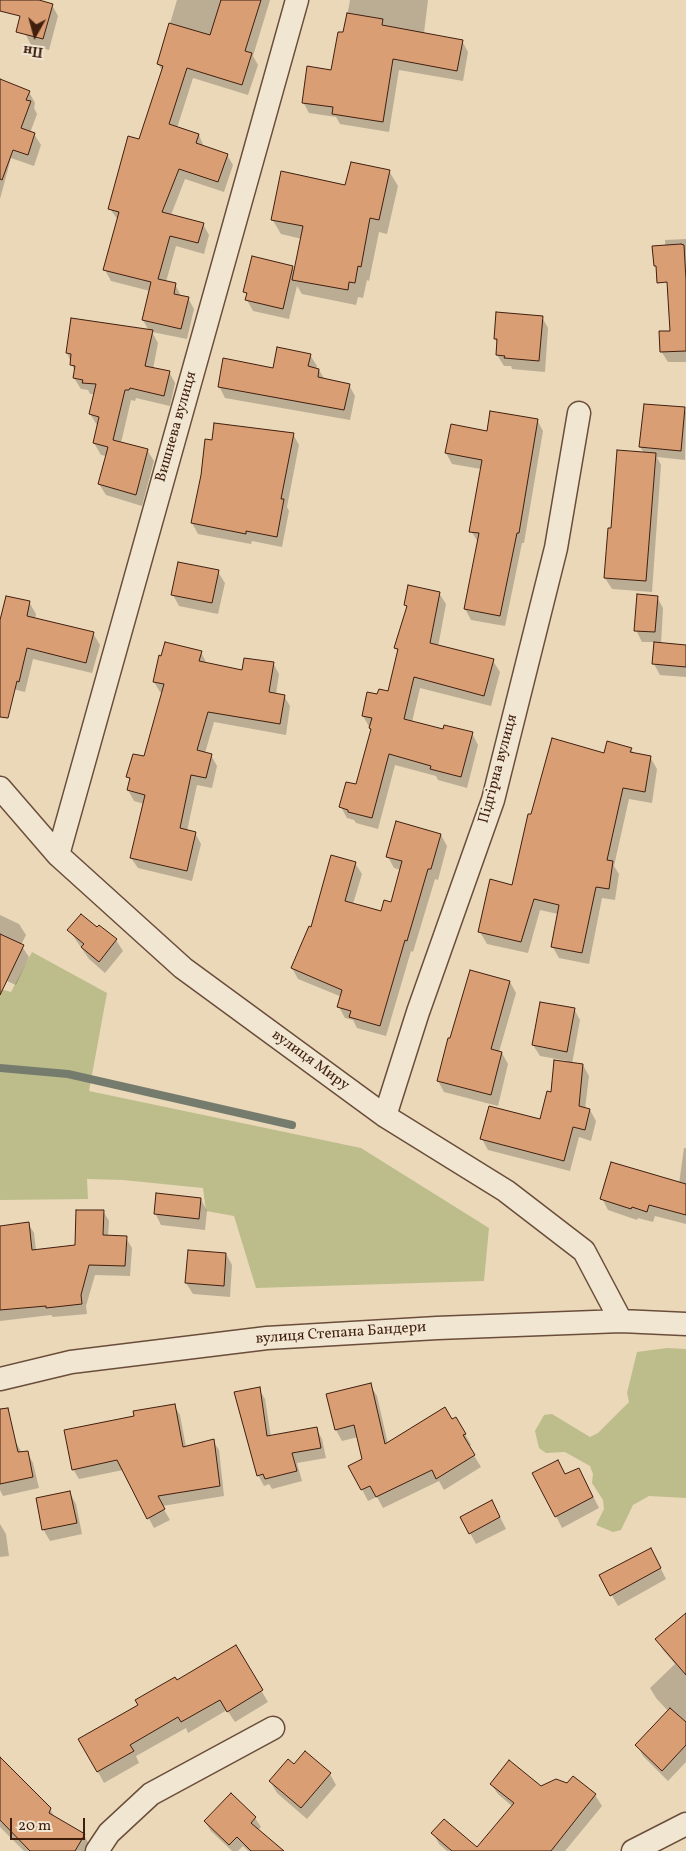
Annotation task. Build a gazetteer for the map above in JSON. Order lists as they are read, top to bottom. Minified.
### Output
{"streets":{"street":["Вишнева вулиця","Підгірна вулиця","вулиця Миру","вулиця Степана Бандери"]},"crossings":[["Вишнева вулиця","вулиця Миру"],["Підгірна вулиця","вулиця Миру"],["вулиця Миру","вулиця Степана Бандери"]],"scale_bar":"20 m","north":"bottom"}
